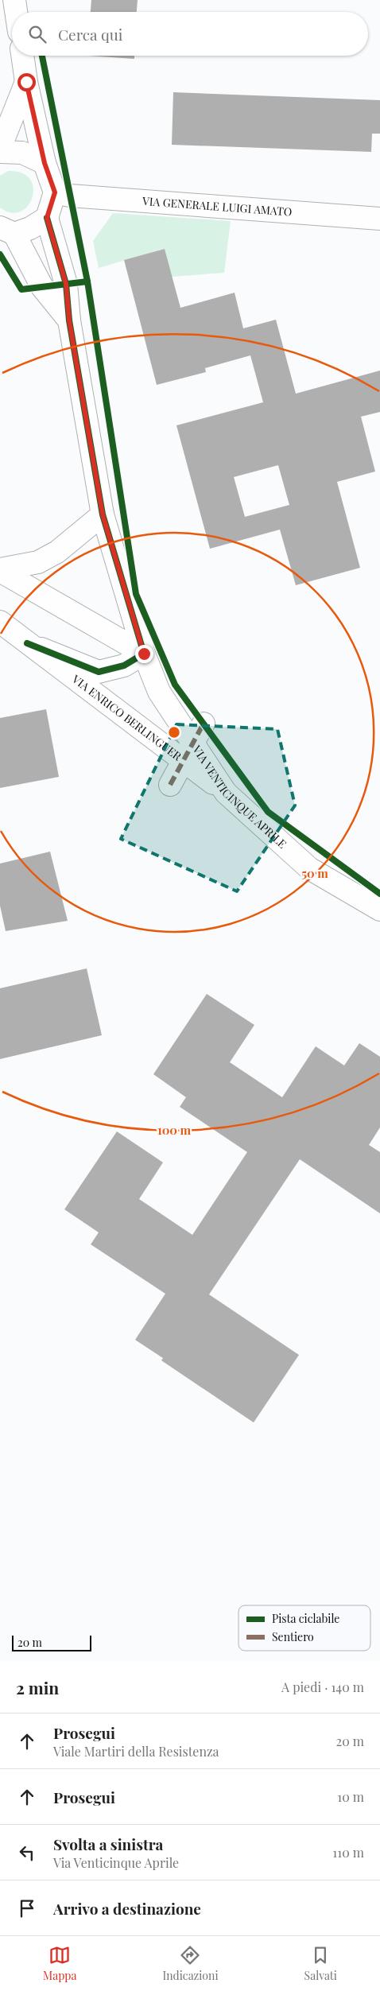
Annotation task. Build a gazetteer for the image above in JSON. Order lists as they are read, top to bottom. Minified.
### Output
{"streets":{"street":["VIA GENERALE LUIGI AMATO","VIA ENRICO BERLINGUER","VIA VENTICINQUE APRILE"]},"crossings":[["VIA ENRICO BERLINGUER","VIA VENTICINQUE APRILE"]],"legend":["Pista ciclabile","Sentiero"],"scale_bar":"20 m","page":{"search":"Cerca qui","scale":"20 m","heading":["2 min","A piedi · 140 m"],"list":[["Prosegui","Viale Martiri della Resistenza","20 m"],["Prosegui","10 m"],["Svolta a sinistra","Via Venticinque Aprile","110 m"],"Arrivo a destinazione"],"nav":["Mappa","Indicazioni","Salvati"]},"rings":["50 m","100 m"]}
